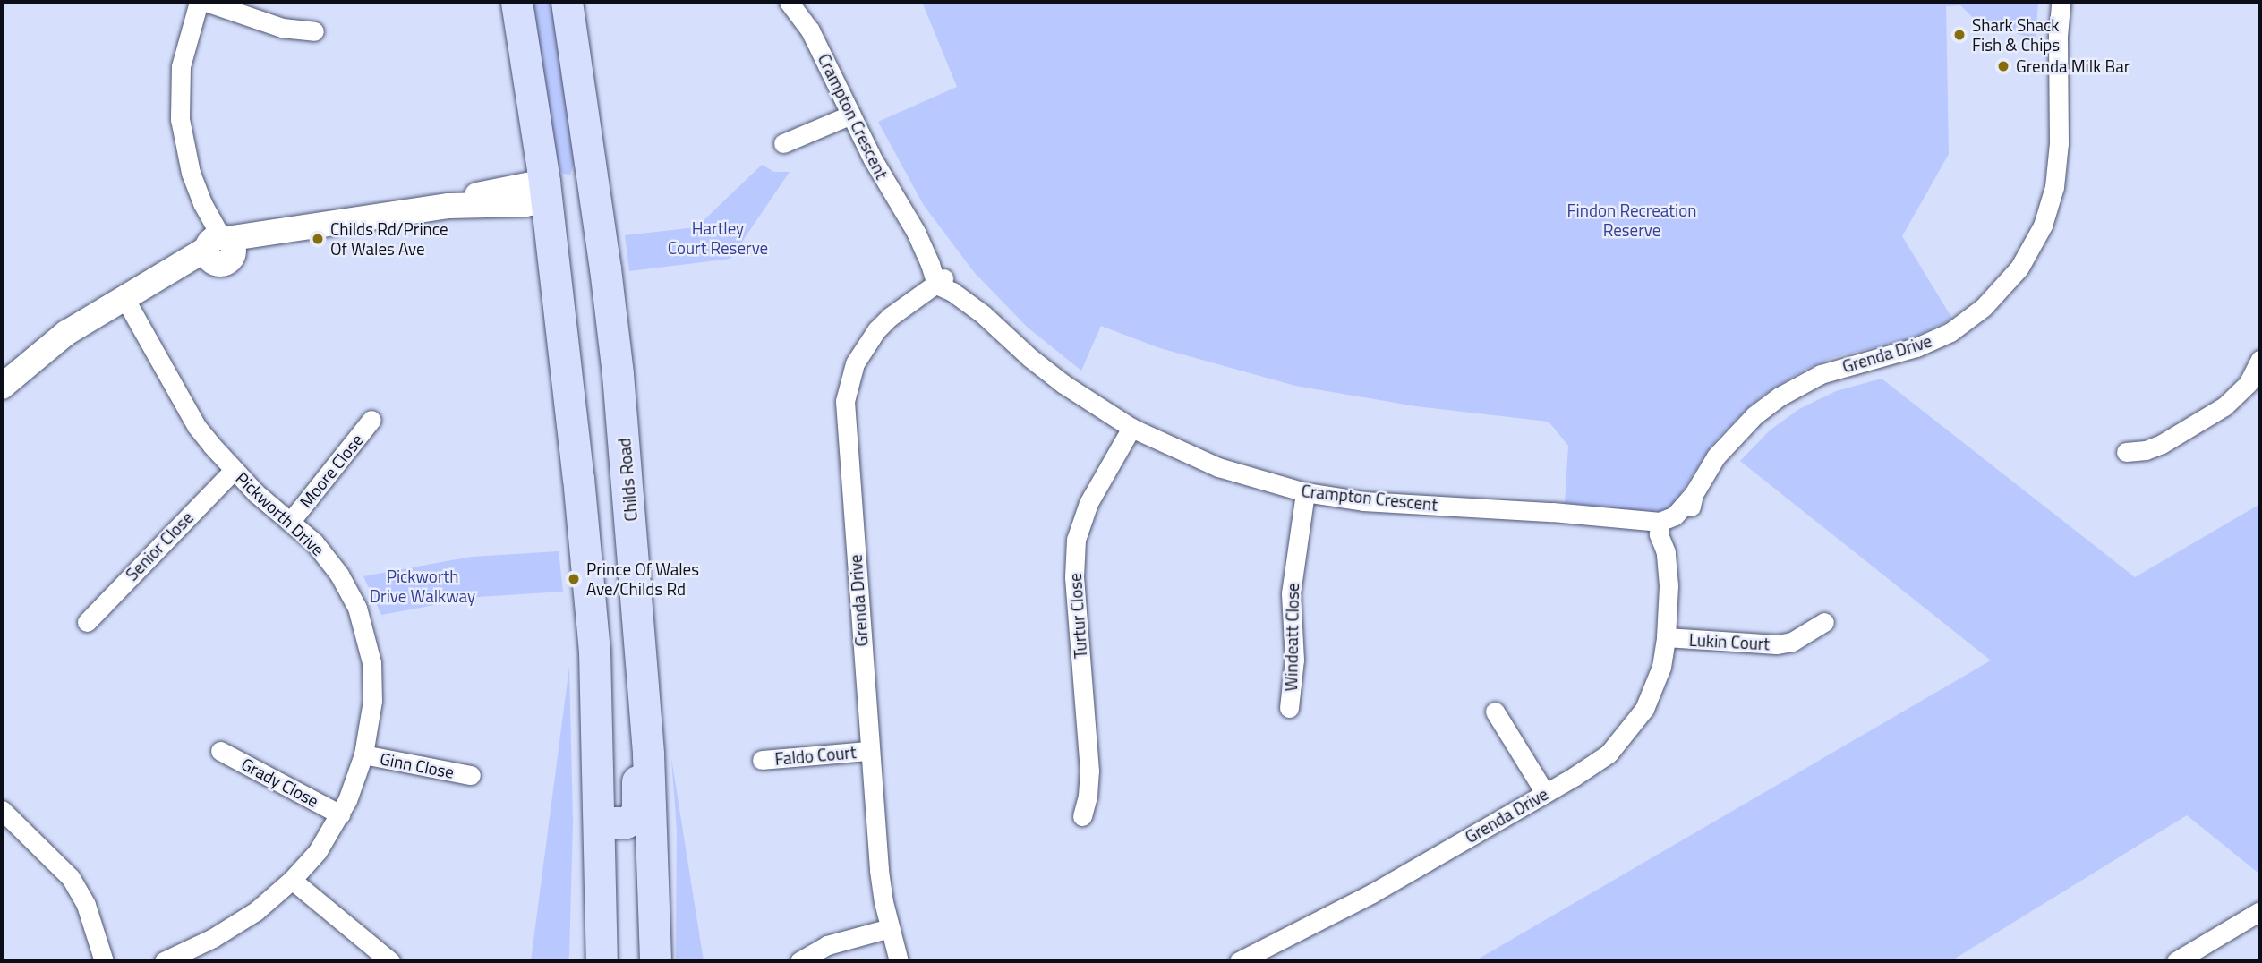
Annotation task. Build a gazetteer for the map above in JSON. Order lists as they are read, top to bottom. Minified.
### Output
{"streets":{"main road":["Childs Road"],"street":["Crampton Crescent","Grenda Drive","Moore Close","Pickworth Drive","Senior Close","Turtur Close","Windeatt Close","Lukin Court","Faldo Court","Ginn Close","Grady Close"]},"crossings":[["Crampton Crescent","Grenda Drive"],["Crampton Crescent","Turtur Close"],["Crampton Crescent","Windeatt Close"],["Grenda Drive","Lukin Court"],["Grenda Drive","Faldo Court"],["Moore Close","Pickworth Drive"],["Pickworth Drive","Senior Close"],["Pickworth Drive","Ginn Close"],["Pickworth Drive","Grady Close"]],"parks":["Findon Recreation Reserve","Hartley Court Reserve","Pickworth Drive Walkway"],"places":["Shark Shack Fish & Chips","Grenda Milk Bar","Childs Rd/Prince Of Wales Ave","Prince Of Wales Ave/Childs Rd"]}
